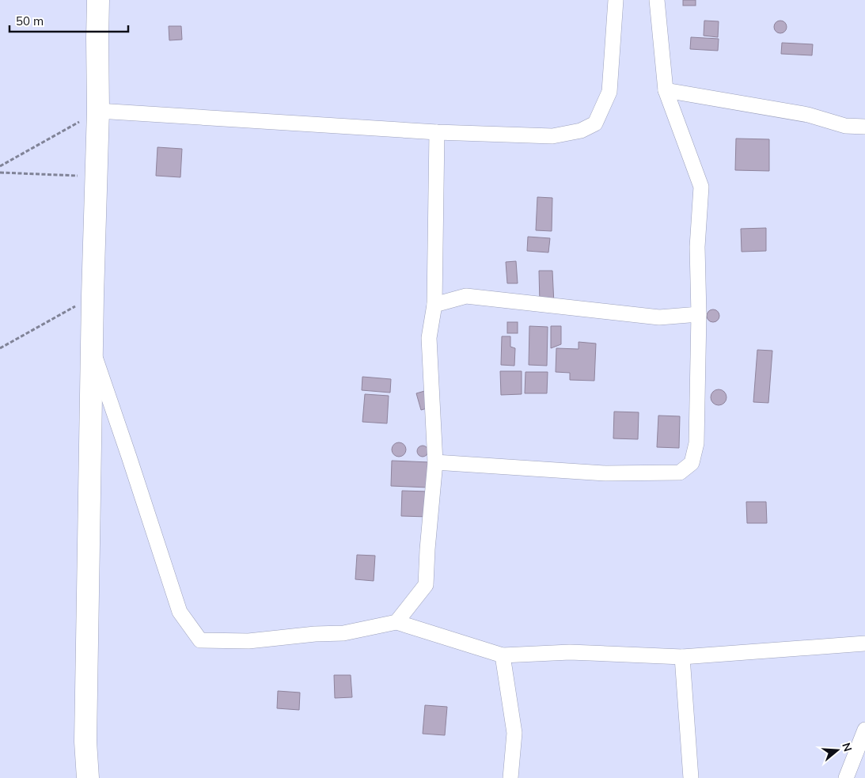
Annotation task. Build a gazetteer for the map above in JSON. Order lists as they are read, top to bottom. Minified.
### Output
{"scale_bar":"50 m","north":"right"}
